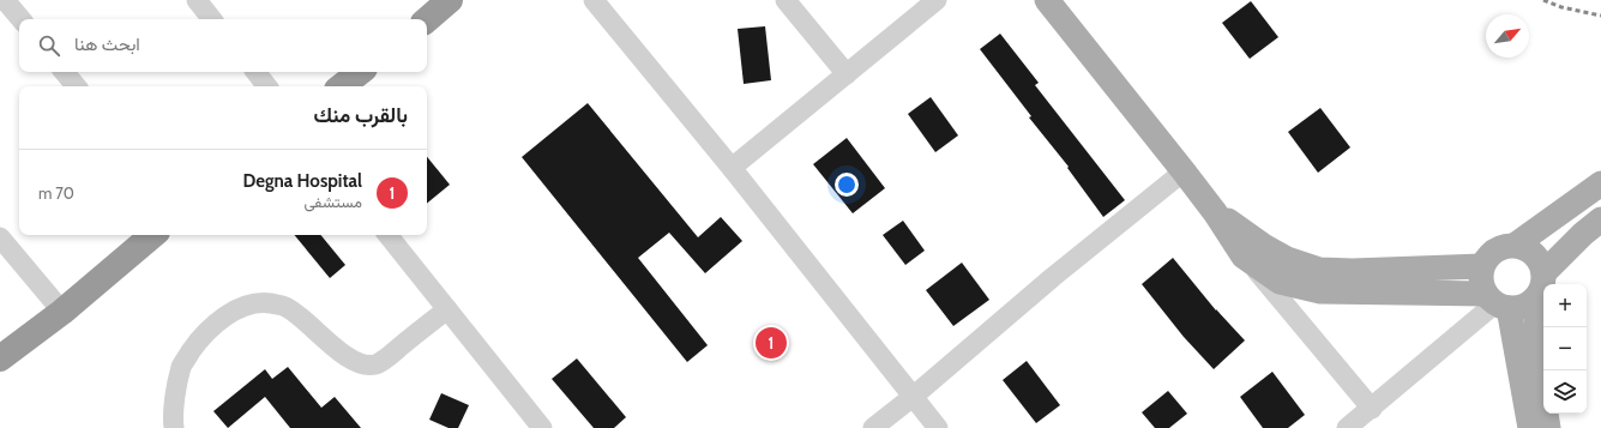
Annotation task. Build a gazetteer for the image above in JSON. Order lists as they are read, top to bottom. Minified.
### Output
{"north":"top right","page":{"search":"ابحث هنا","heading":"بالقرب منك","list":[{"mark":"1","name":"Degna Hospital","note":"مستشفى","value":"70 m"}],"map_buttons":["+","−"],"pins":"1"}}
